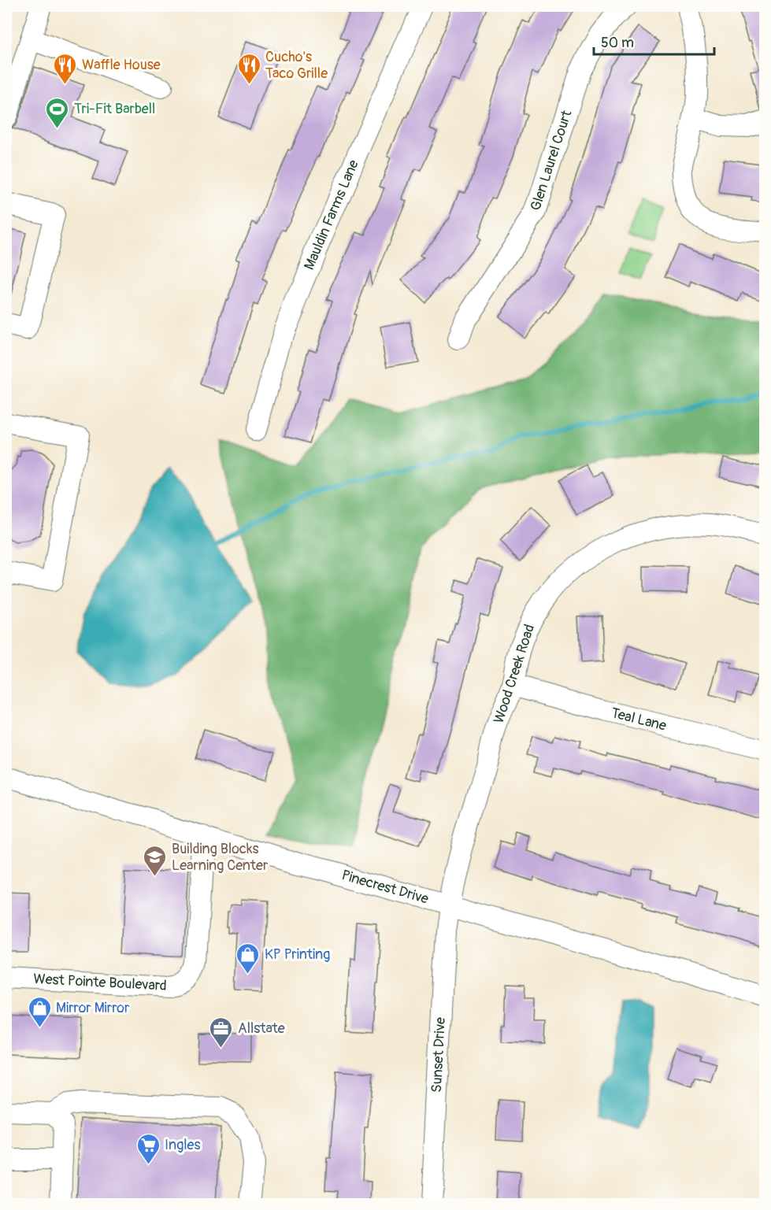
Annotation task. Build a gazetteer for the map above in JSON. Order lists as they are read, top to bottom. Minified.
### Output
{"streets":{"street":["Glen Laurel Court","Mauldin Farms Lane","Wood Creek Road","Teal Lane","Pinecrest Drive","West Pointe Boulevard","Sunset Drive"]},"crossings":[["Wood Creek Road","Teal Lane"],["Wood Creek Road","Pinecrest Drive"],["Wood Creek Road","Sunset Drive"],["Pinecrest Drive","West Pointe Boulevard"],["Pinecrest Drive","Sunset Drive"]],"places":{"restaurant":["Waffle House","Cucho's Taco Grille"],"sports":["Tri-Fit Barbell"],"school or university":["Building Blocks Learning Center"],"shop":["KP Printing","Mirror Mirror"],"office":["Allstate"],"supermarket":["Ingles"]},"scale_bar":"50 m"}
